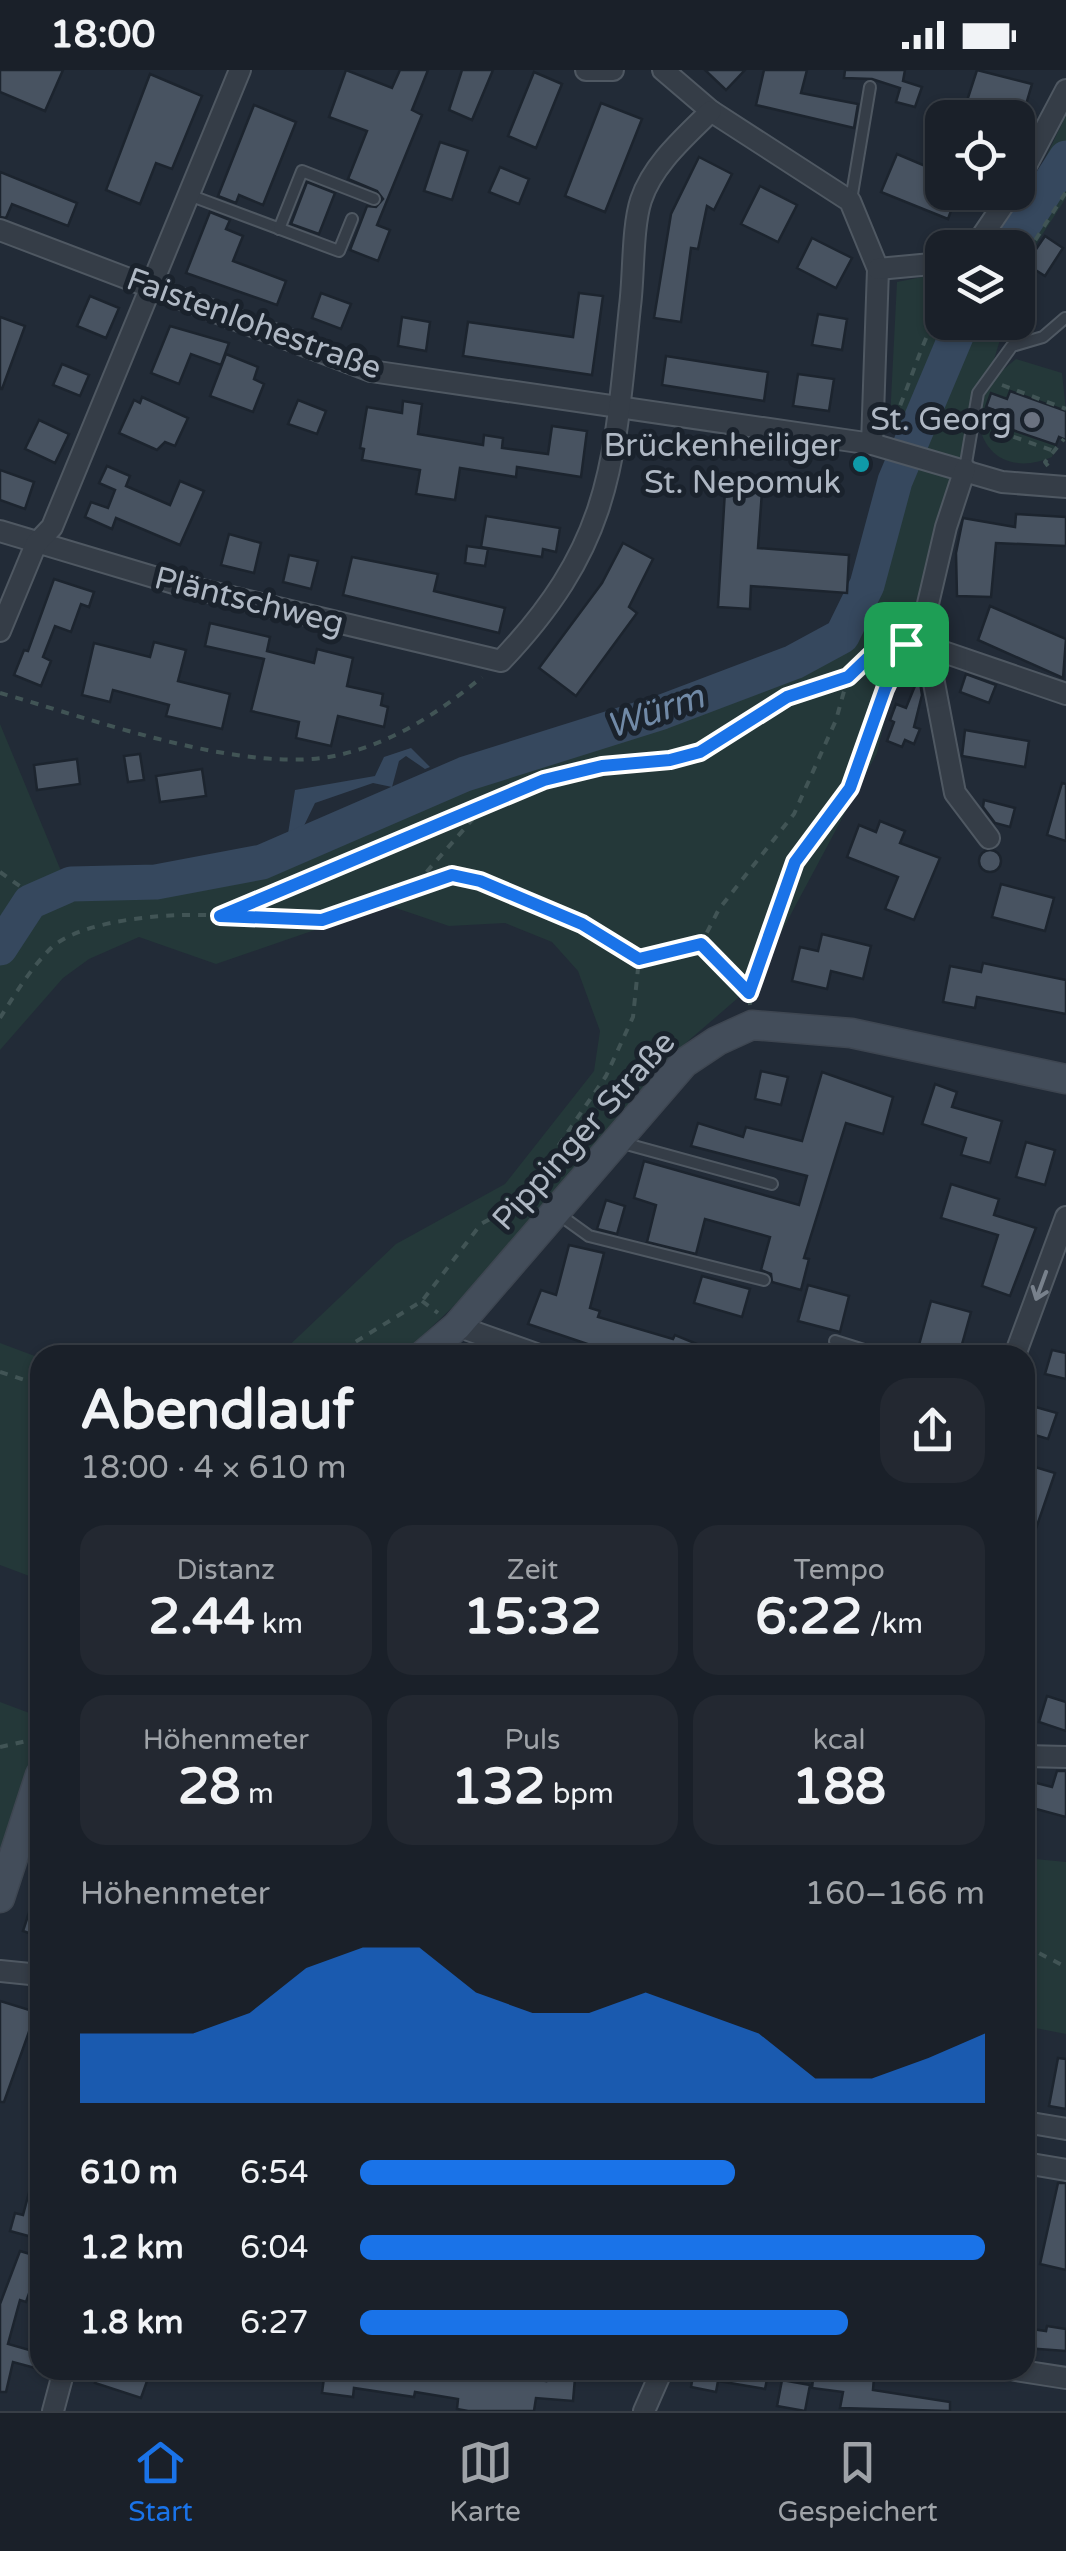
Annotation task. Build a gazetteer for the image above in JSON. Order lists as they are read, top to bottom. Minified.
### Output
{"streets":{"main road":["Pippinger Straße"],"street":["Faistenlohestraße","Pläntschweg"]},"crossings":[["Faistenlohestraße","Pläntschweg"]],"water":["Würm"],"places":["St. Georg","Brückenheiliger St. Nepomuk"],"page":{"status":"18:00","heading":["Abendlauf","18:00 · 4 × 610 m"],"stats":[["Distanz","2.44 km"],["Zeit","15:32"],["Tempo","6:22 /km"],["Höhenmeter","28 m"],["Puls","132 bpm"],["kcal","188"]],"chart":["Höhenmeter","160–166 m"],"list":[{"name":"610 m","note":"6:54"},{"name":"1.2 km","note":"6:04"},{"name":"1.8 km","note":"6:27"}],"tabs":["Start","Karte","Gespeichert"]}}
